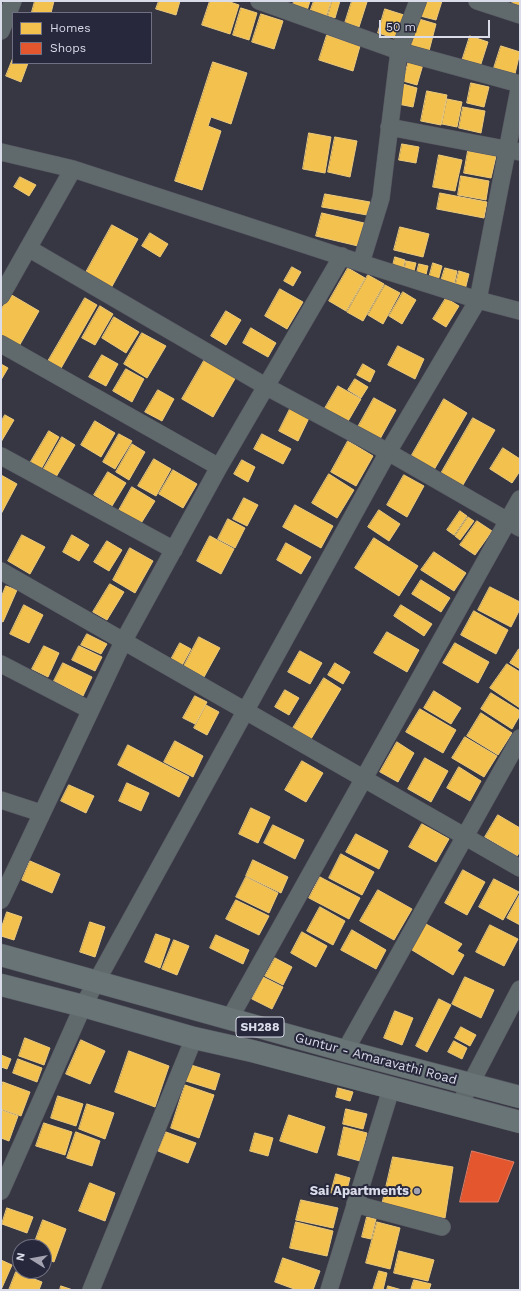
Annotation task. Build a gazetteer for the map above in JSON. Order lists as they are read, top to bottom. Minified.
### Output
{"streets":{"main road":["SH288","Guntur - Amaravathi Road"]},"places":["Sai Apartments"],"legend":["Homes","Shops"],"scale_bar":"50 m","north":"left"}
